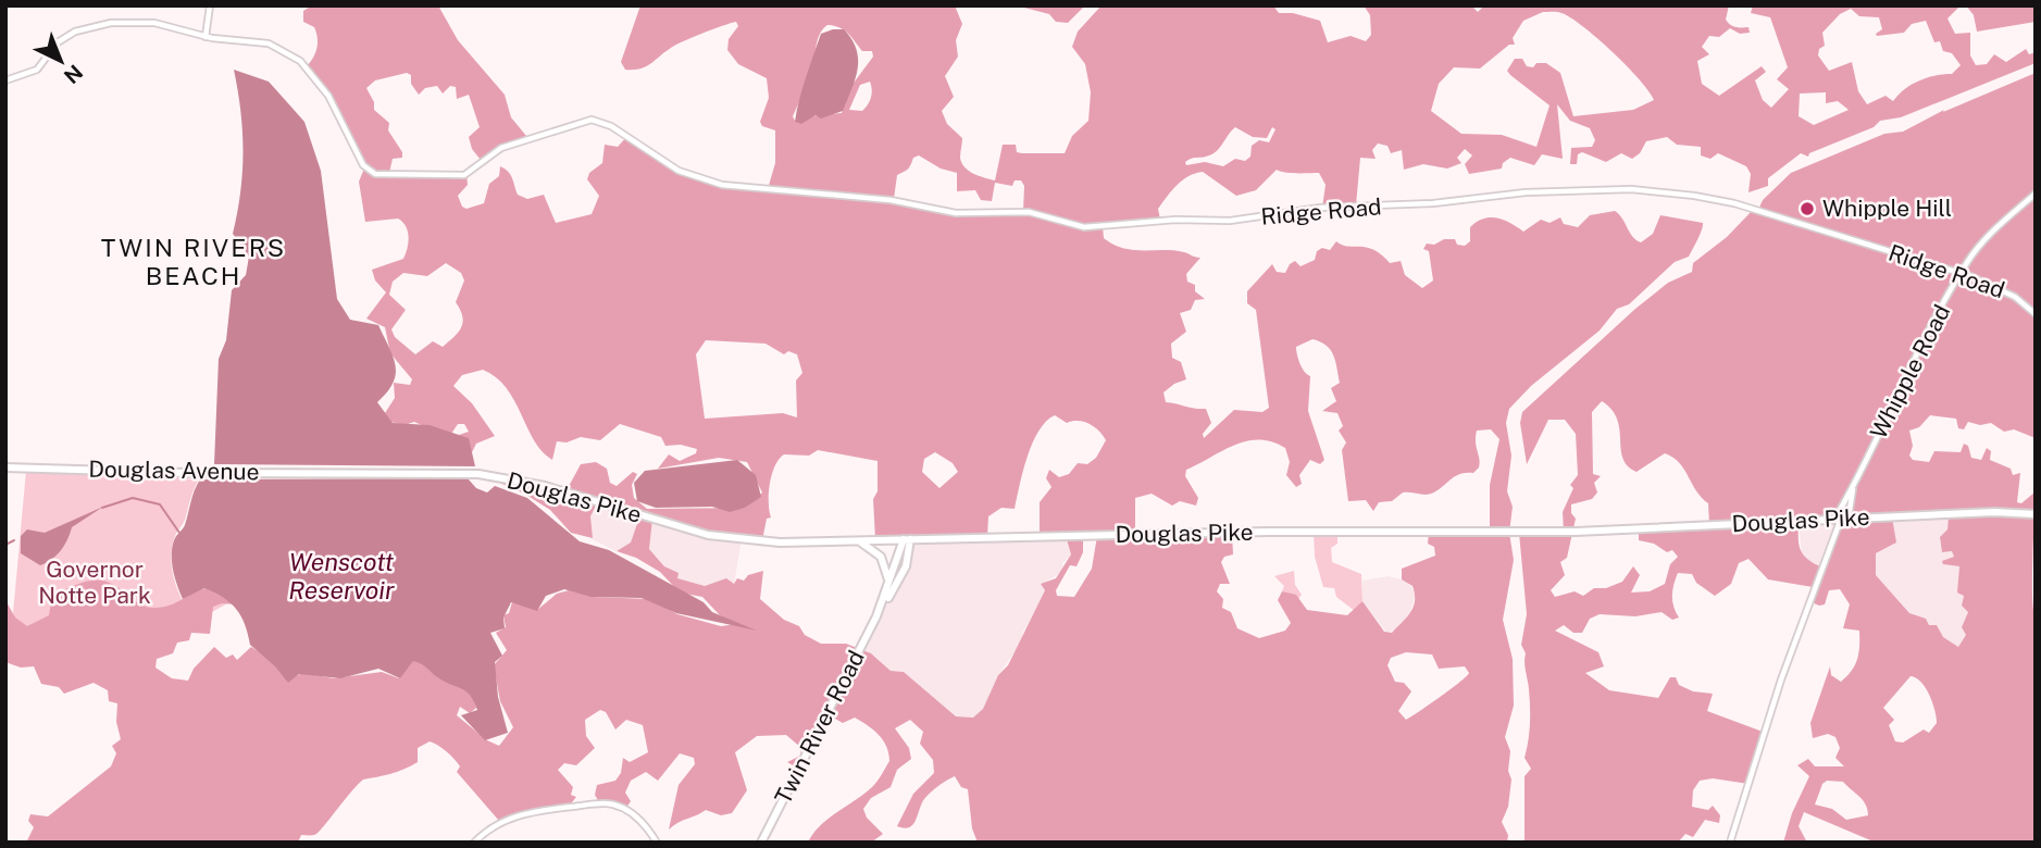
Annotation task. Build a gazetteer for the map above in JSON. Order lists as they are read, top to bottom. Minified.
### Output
{"streets":{"main road":["Douglas Avenue","Douglas Pike","Twin River Road"],"street":["Ridge Road","Whipple Road"]},"crossings":[["Ridge Road","Whipple Road"],["Whipple Road","Douglas Pike"],["Douglas Avenue","Douglas Pike"],["Douglas Pike","Twin River Road"]],"districts":["TWIN RIVERS BEACH"],"water":["Wenscott Reservoir"],"parks":["Governor Notte Park"],"places":["Whipple Hill"],"north":"bottom right"}
